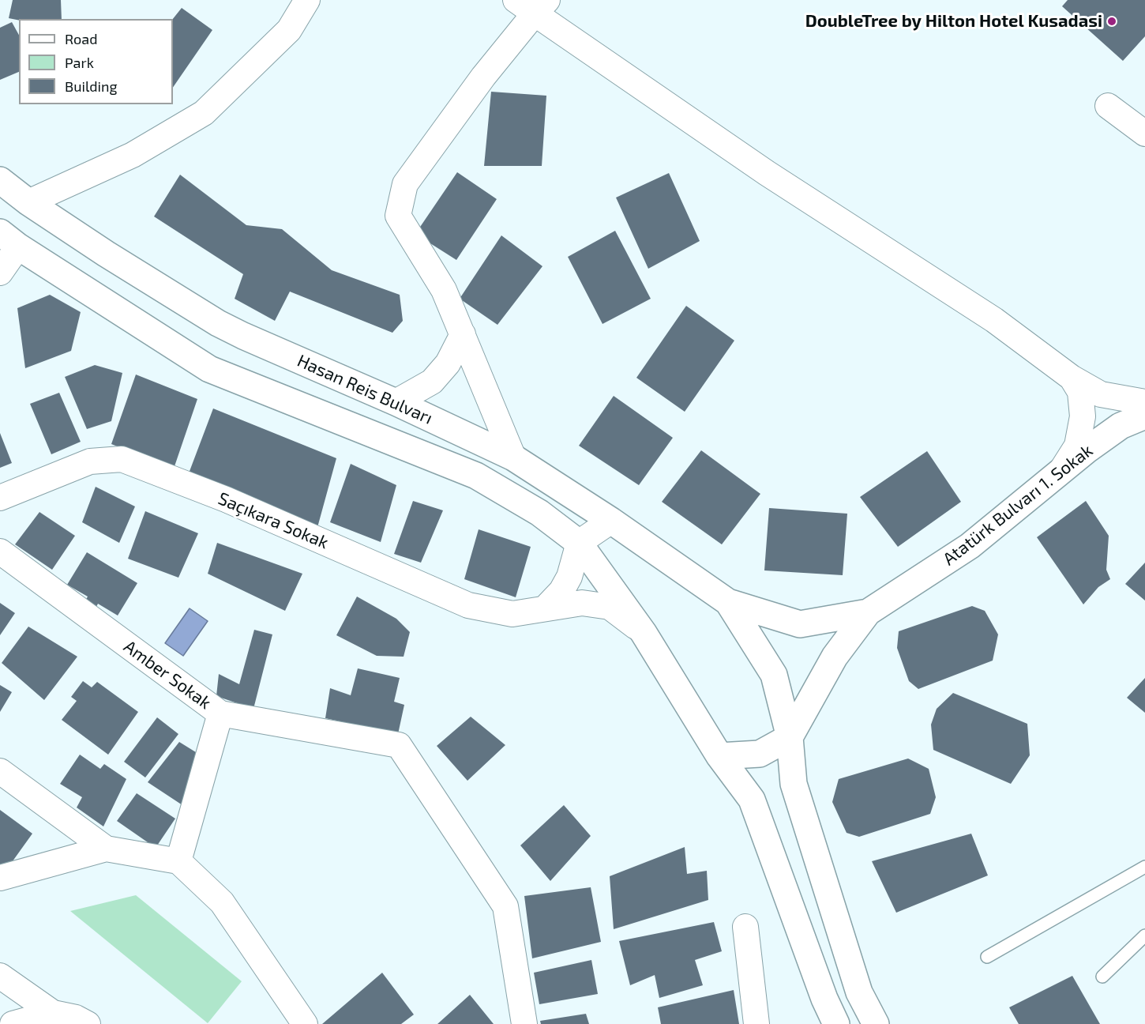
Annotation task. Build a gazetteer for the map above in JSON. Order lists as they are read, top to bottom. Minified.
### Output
{"streets":{"main road":["Hasan Reis Bulvarı","Atatürk Bulvarı 1. Sokak"],"street":["Saçıkara Sokak","Amber Sokak"]},"crossings":[["Hasan Reis Bulvarı","Saçıkara Sokak"]],"places":["DoubleTree by Hilton Hotel Kusadasi"],"legend":["Road","Park","Building"]}
